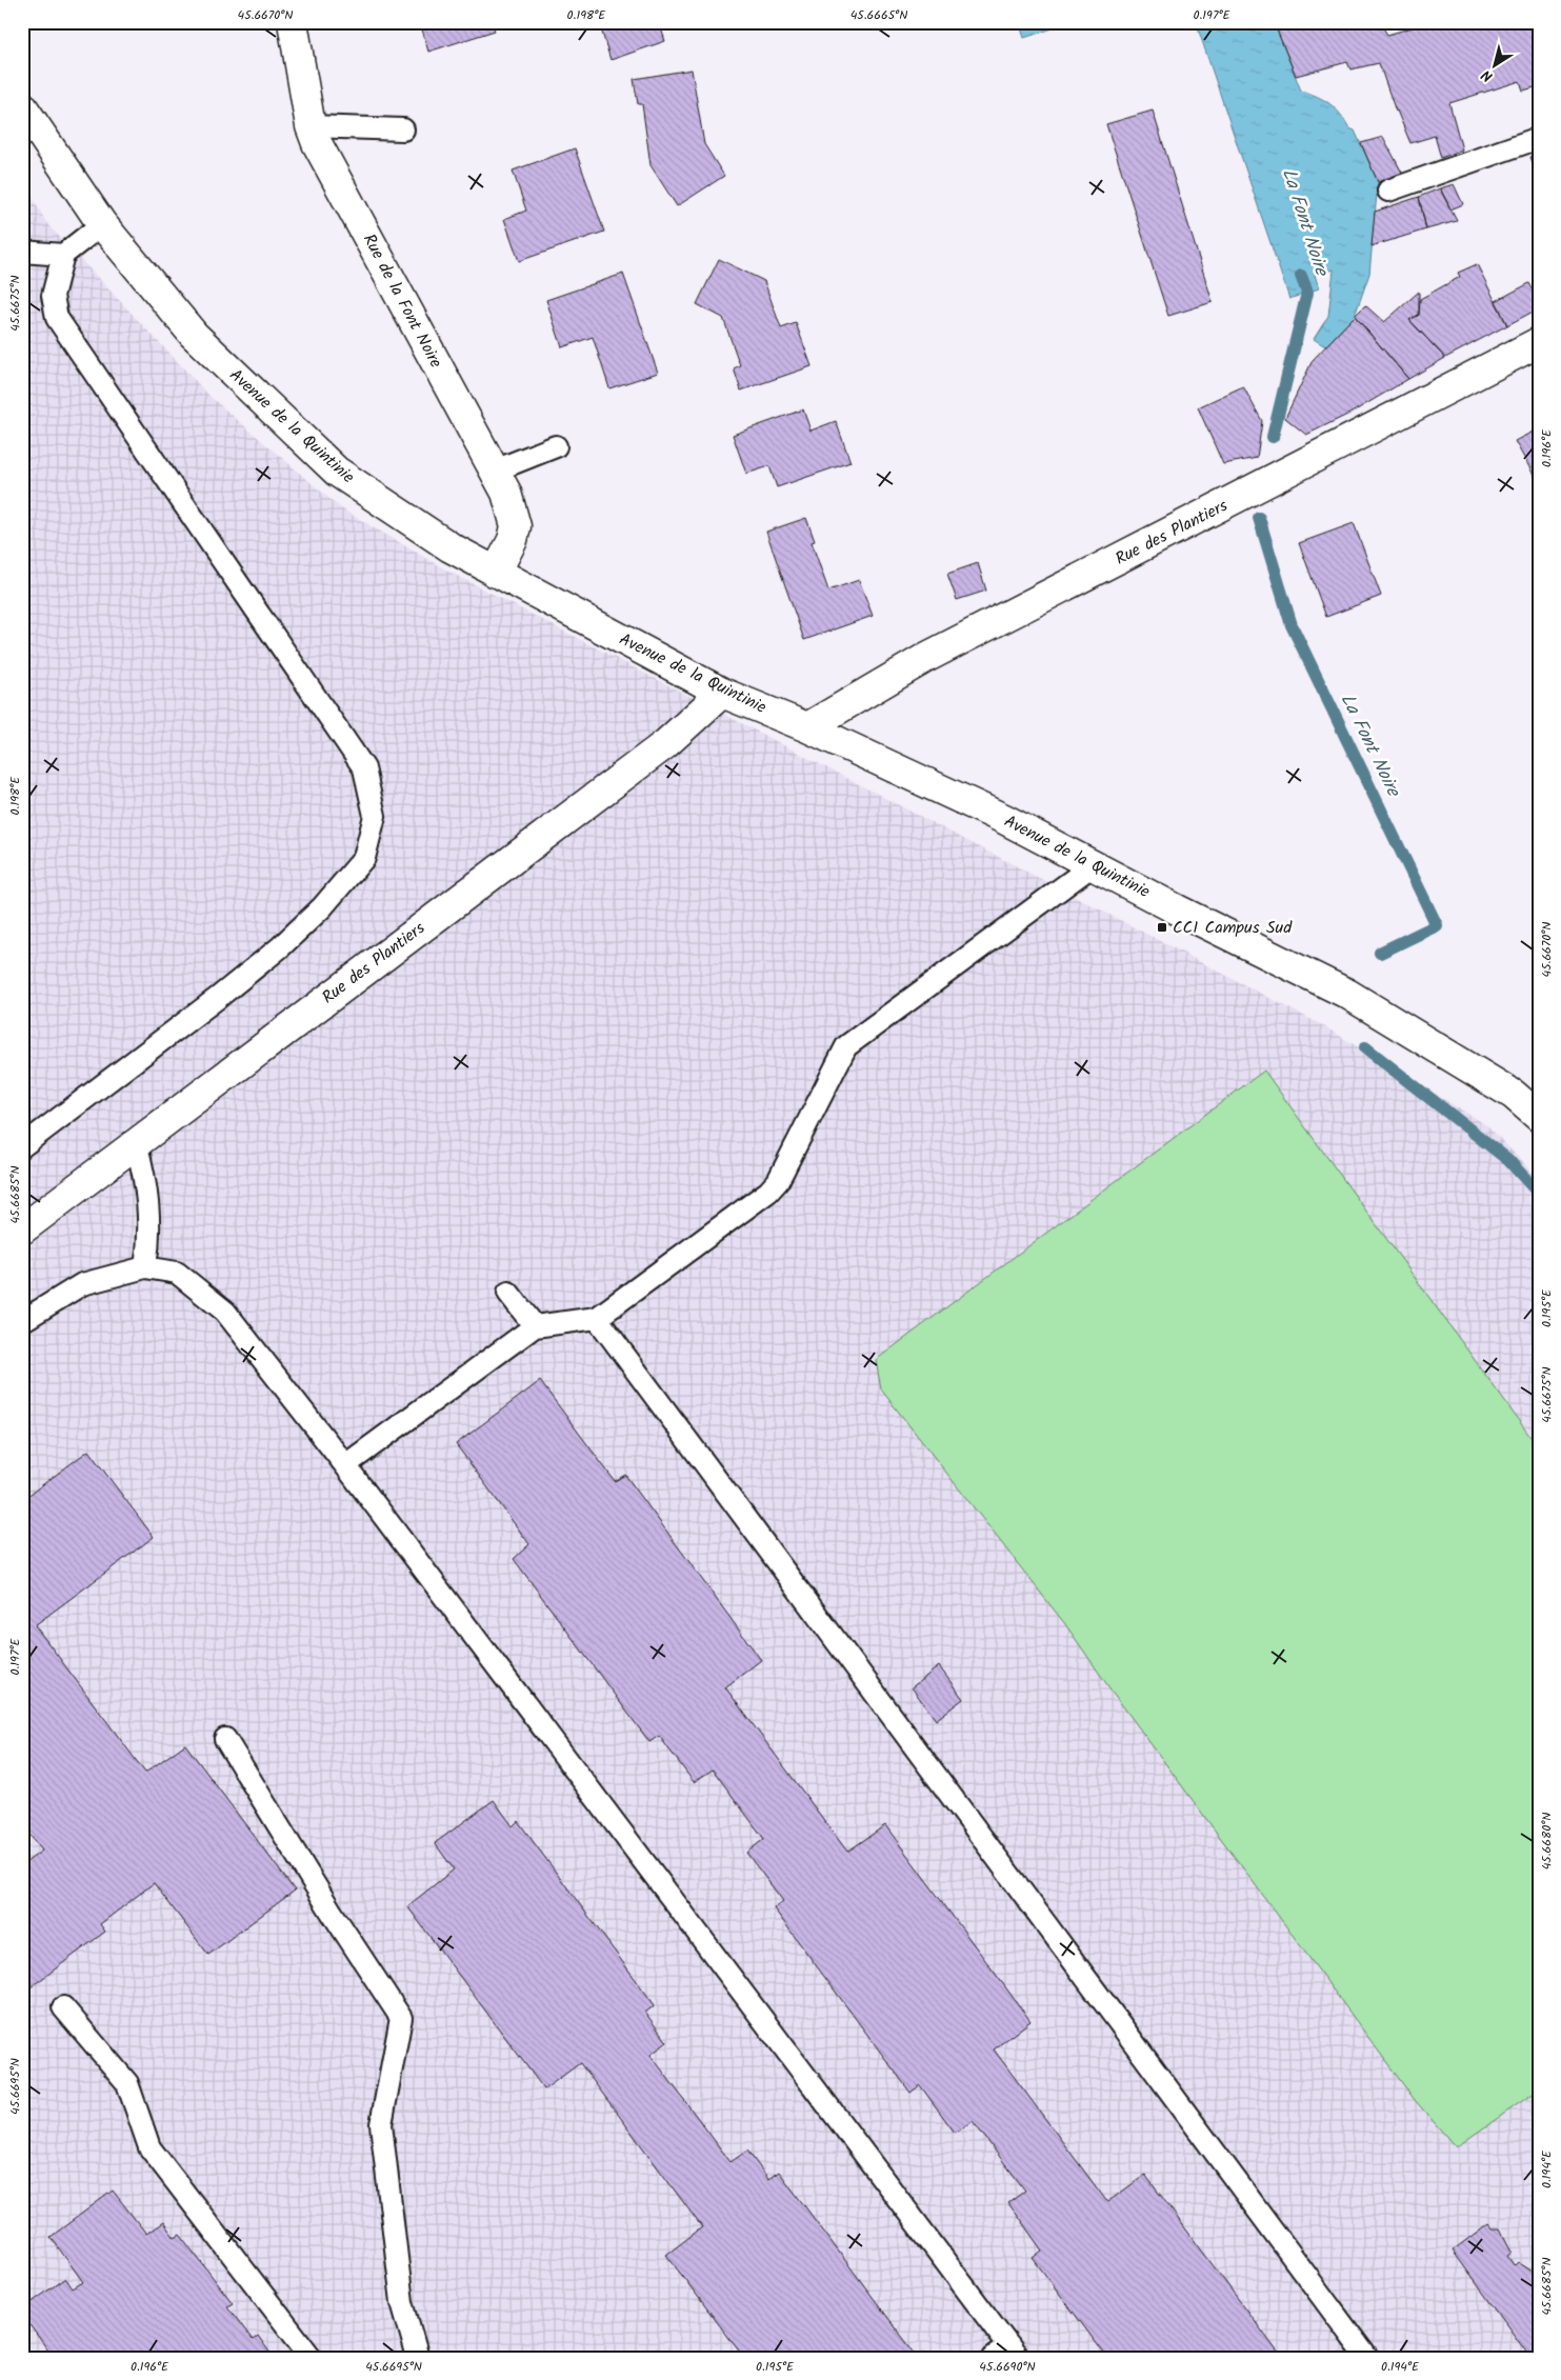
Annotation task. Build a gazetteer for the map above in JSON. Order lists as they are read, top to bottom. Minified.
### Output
{"streets":{"street":["Rue de la Font Noire","Avenue de la Quintinie","Rue des Plantiers"]},"crossings":[["Rue de la Font Noire","Avenue de la Quintinie"],["Avenue de la Quintinie","Rue des Plantiers"]],"water":["La Font Noire"],"places":{"transit":["CCI Campus Sud"]},"north":"bottom left","coordinates":["45.6670°N","0.198°E","45.6665°N","0.197°E","45.6675°N","0.196°E","45.6685°N","0.195°E","45.6680°N","45.6695°N","0.194°E","45.6690°N"]}
